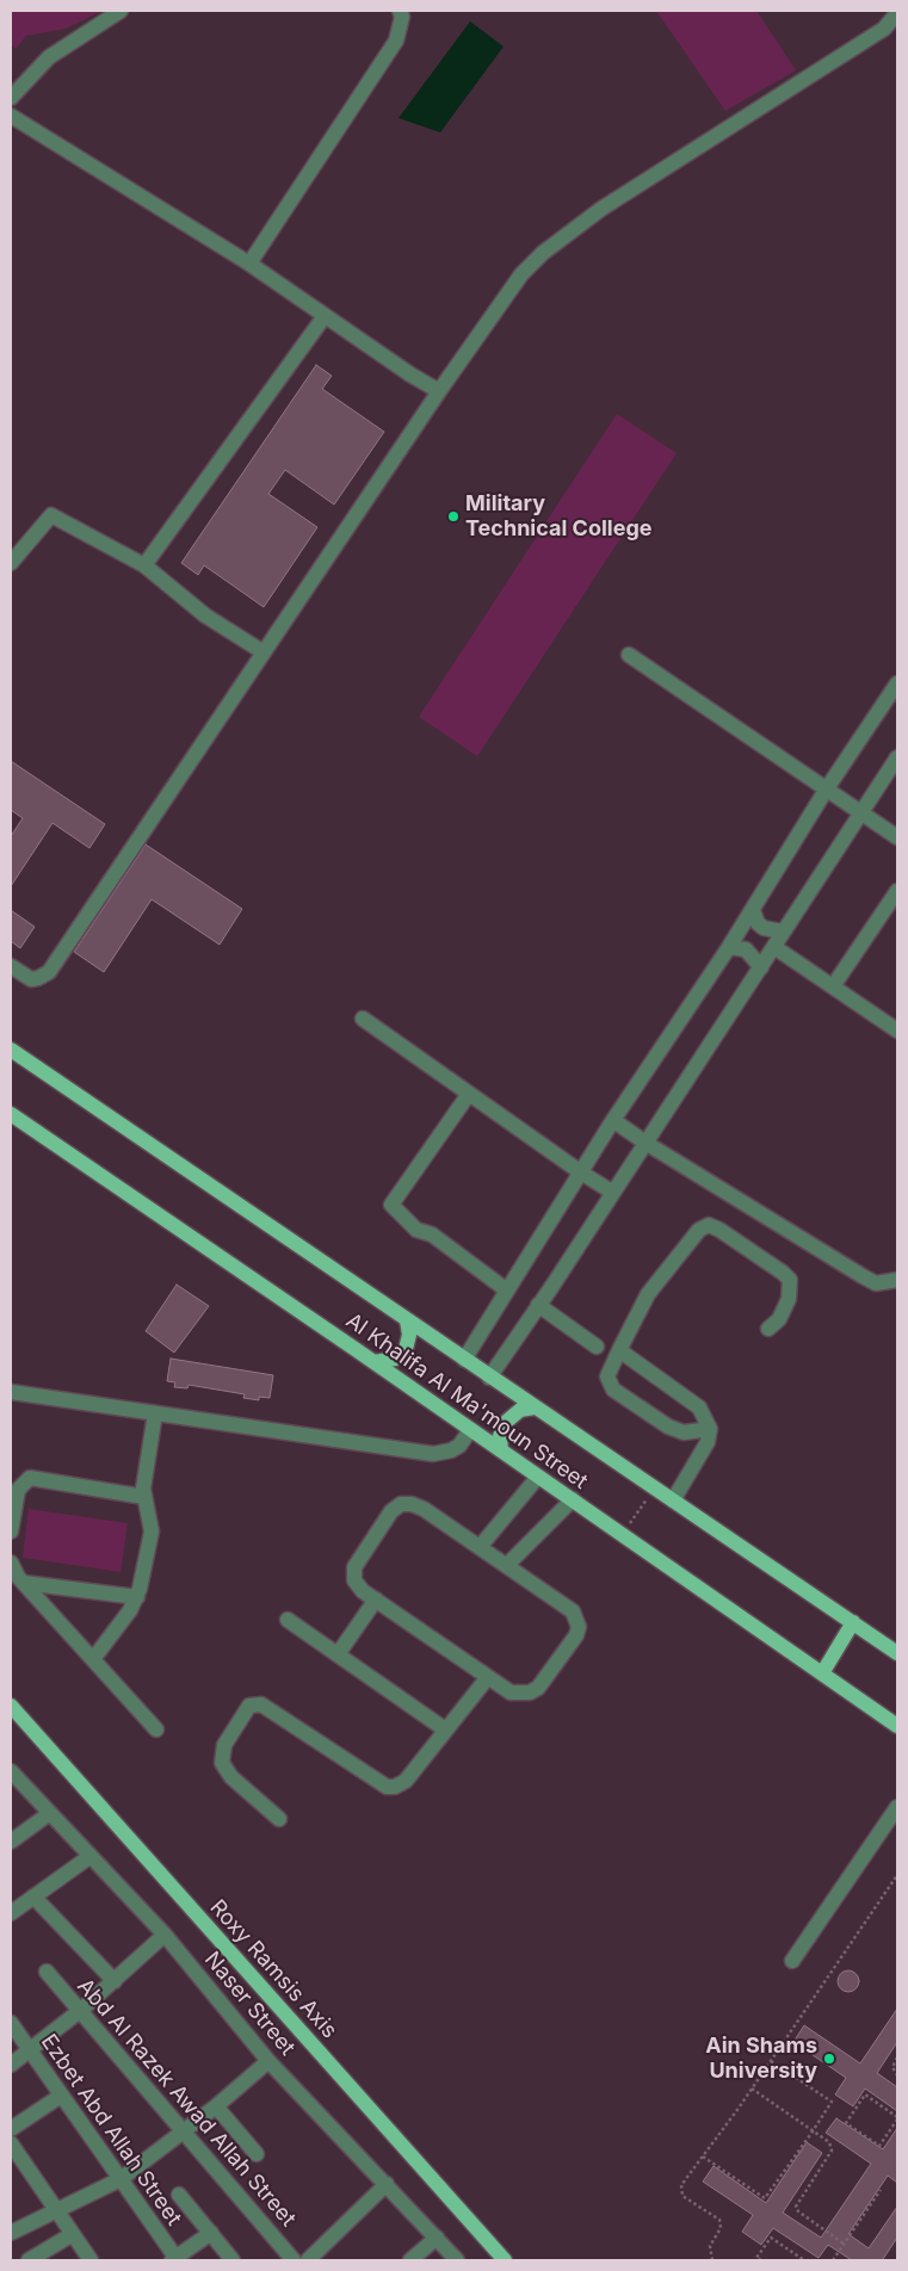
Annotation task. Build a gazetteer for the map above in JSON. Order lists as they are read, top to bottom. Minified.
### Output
{"streets":{"main road":["Al Khalifa Al Ma'moun Street","Roxy Ramsis Axis"],"street":["Naser Street","Abd Al Razek Awad Allah Street","Ezbet Abd Allah Street"]},"places":["Military Technical College","Ain Shams University"]}
